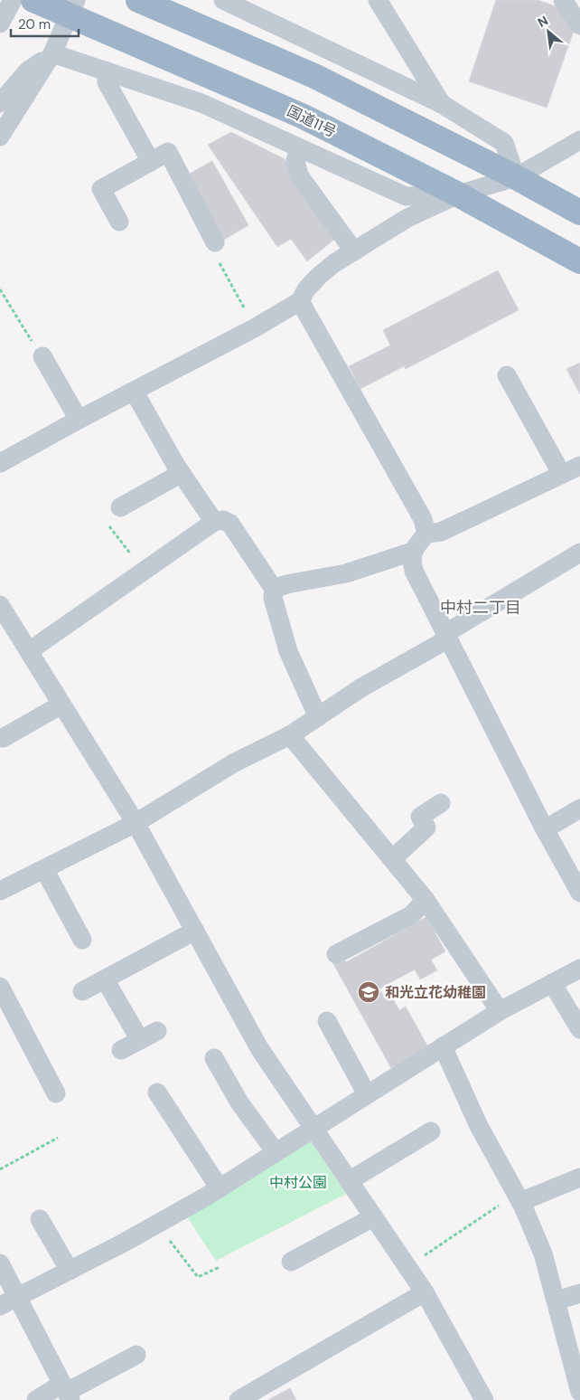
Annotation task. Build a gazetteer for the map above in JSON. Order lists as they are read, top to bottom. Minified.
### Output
{"streets":{"highway":["国道11号"]},"districts":["中村二丁目"],"parks":["中村公園"],"places":{"school or university":["和光立花幼稚園"]},"scale_bar":"20 m","north":"top left"}
